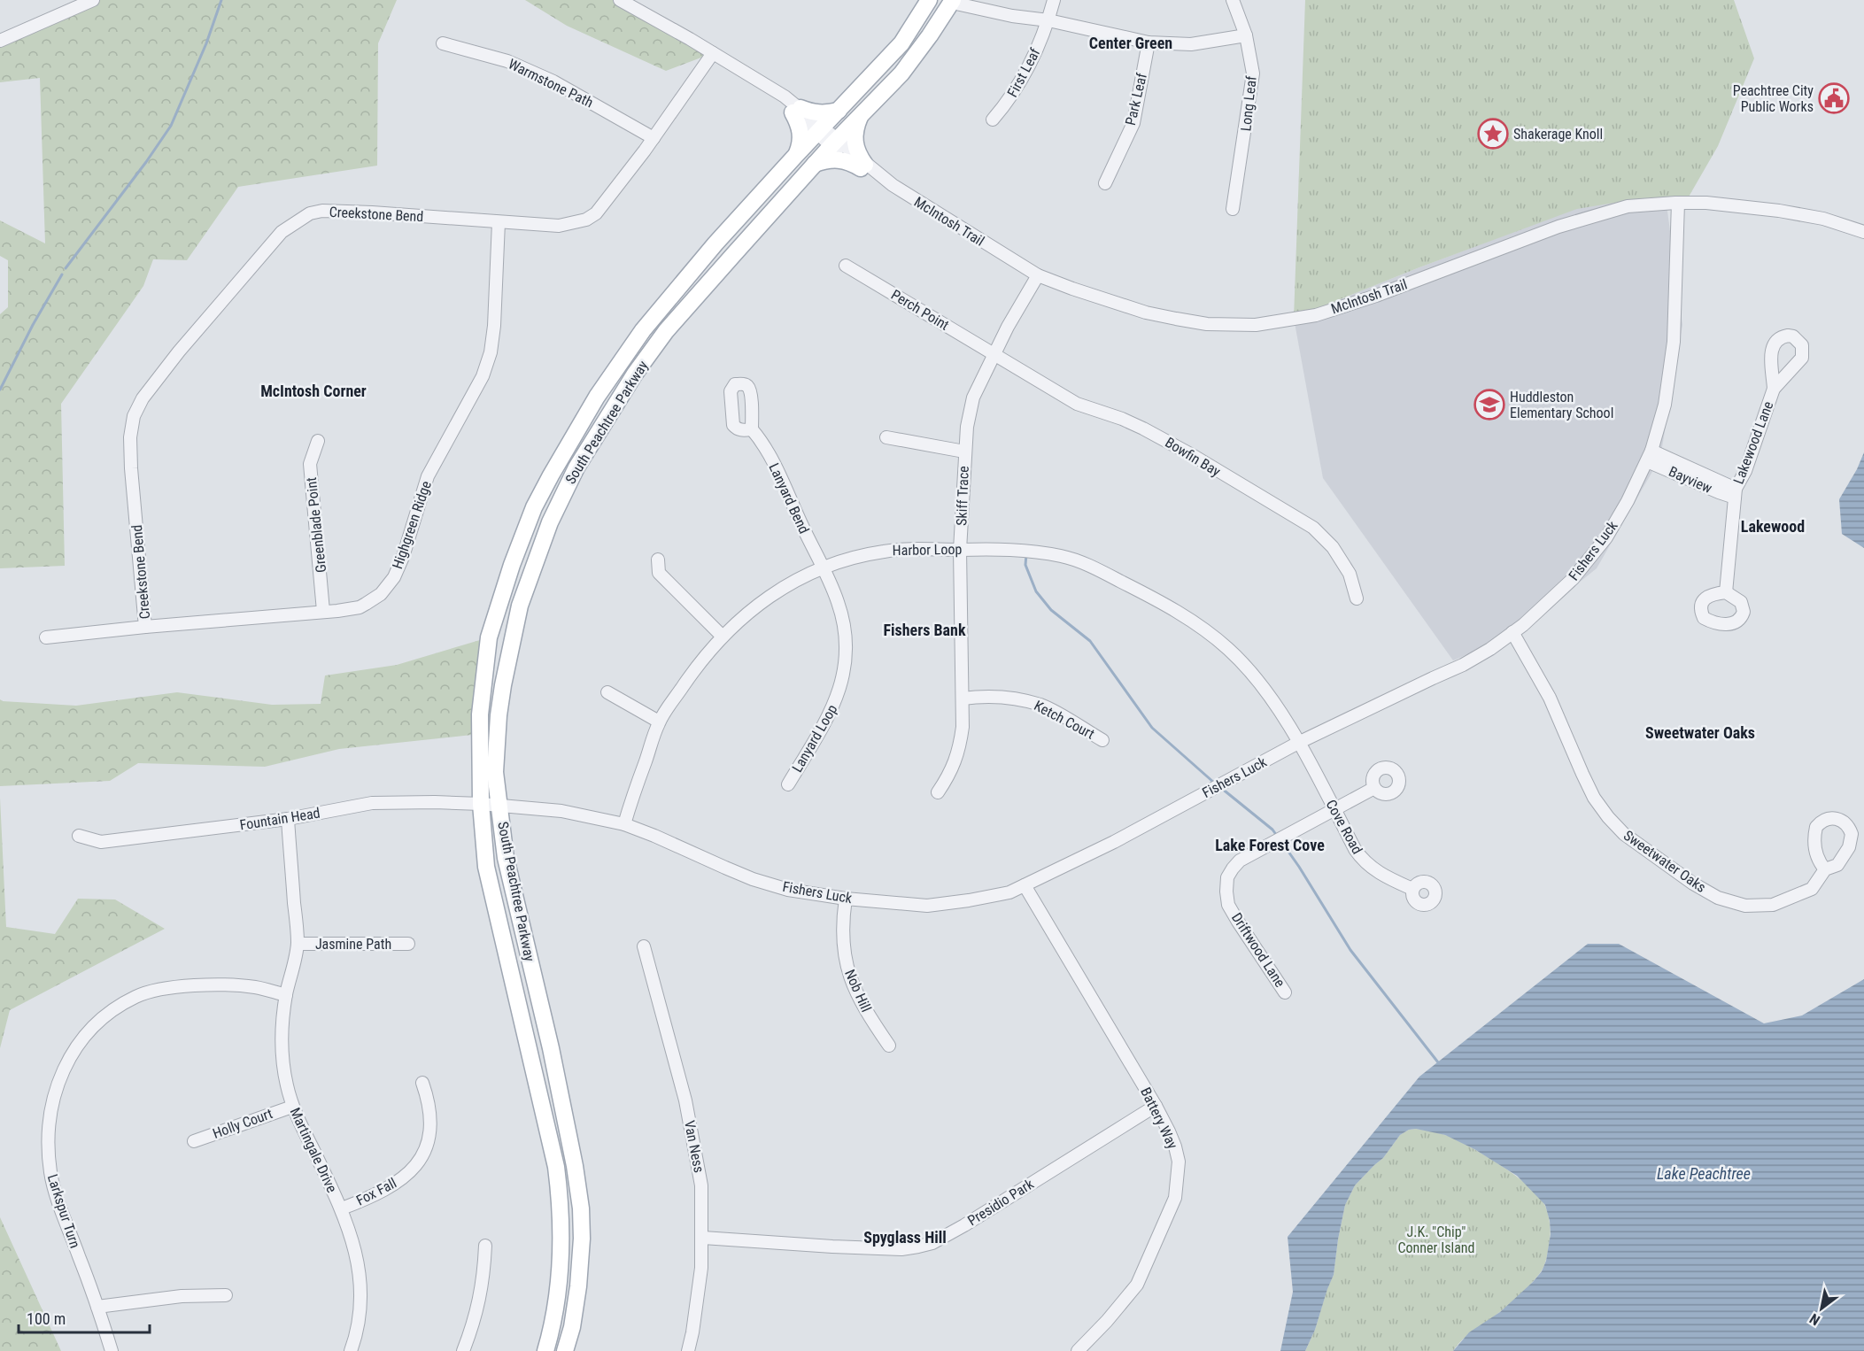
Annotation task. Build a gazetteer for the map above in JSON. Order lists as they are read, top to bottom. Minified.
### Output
{"streets":{"main road":["South Peachtree Parkway"],"street":["First Leaf","Warmstone Path","Park Leaf","Long Leaf","Creekstone Bend","McIntosh Trail","Perch Point","Lakewood Lane","Bowfin Bay","Bayview","Skiff Trace","Lanyard Bend","Greenblade Point","Highgreen Ridge","Harbor Loop","Fishers Luck","Ketch Court","Lanyard Loop","Fountain Head","Cove Road","Sweetwater Oaks","Jasmine Path","Driftwood Lane","Nob Hill","Battery Way","Holly Court","Van Ness","Martingale Drive","Fox Fall","Presidio Park","Larkspur Turn"]},"crossings":[["Warmstone Path","Creekstone Bend"],["Creekstone Bend","McIntosh Trail"],["Creekstone Bend","Highgreen Ridge"],["McIntosh Trail","South Peachtree Parkway"],["McIntosh Trail","Skiff Trace"],["McIntosh Trail","Fishers Luck"],["Perch Point","Bowfin Bay"],["Perch Point","Skiff Trace"],["South Peachtree Parkway","Fishers Luck"],["South Peachtree Parkway","Fountain Head"],["Lakewood Lane","Bayview"],["Bowfin Bay","Skiff Trace"],["Bayview","Fishers Luck"],["Skiff Trace","Harbor Loop"],["Skiff Trace","Ketch Court"],["Lanyard Bend","Harbor Loop"],["Lanyard Bend","Lanyard Loop"],["Greenblade Point","Highgreen Ridge"],["Harbor Loop","Fishers Luck"],["Harbor Loop","Lanyard Loop"],["Harbor Loop","Cove Road"],["Fishers Luck","Fountain Head"],["Fishers Luck","Cove Road"],["Fishers Luck","Sweetwater Oaks"],["Fishers Luck","Nob Hill"],["Fishers Luck","Battery Way"],["Fountain Head","Martingale Drive"],["Cove Road","Driftwood Lane"],["Jasmine Path","Martingale Drive"],["Battery Way","Presidio Park"],["Holly Court","Martingale Drive"],["Van Ness","Presidio Park"],["Martingale Drive","Fox Fall"],["Martingale Drive","Larkspur Turn"]],"districts":["Center Green","McIntosh Corner","Lakewood","Fishers Bank","Sweetwater Oaks","Lake Forest Cove","Spyglass Hill"],"water":["Lake Peachtree"],"parks":["J.K. \"Chip\" Conner Island"],"places":{"public building":["Peachtree City Public Works"],"place":["Shakerage Knoll"],"school or university":["Huddleston Elementary School"]},"scale_bar":"100 m","north":"bottom left"}
